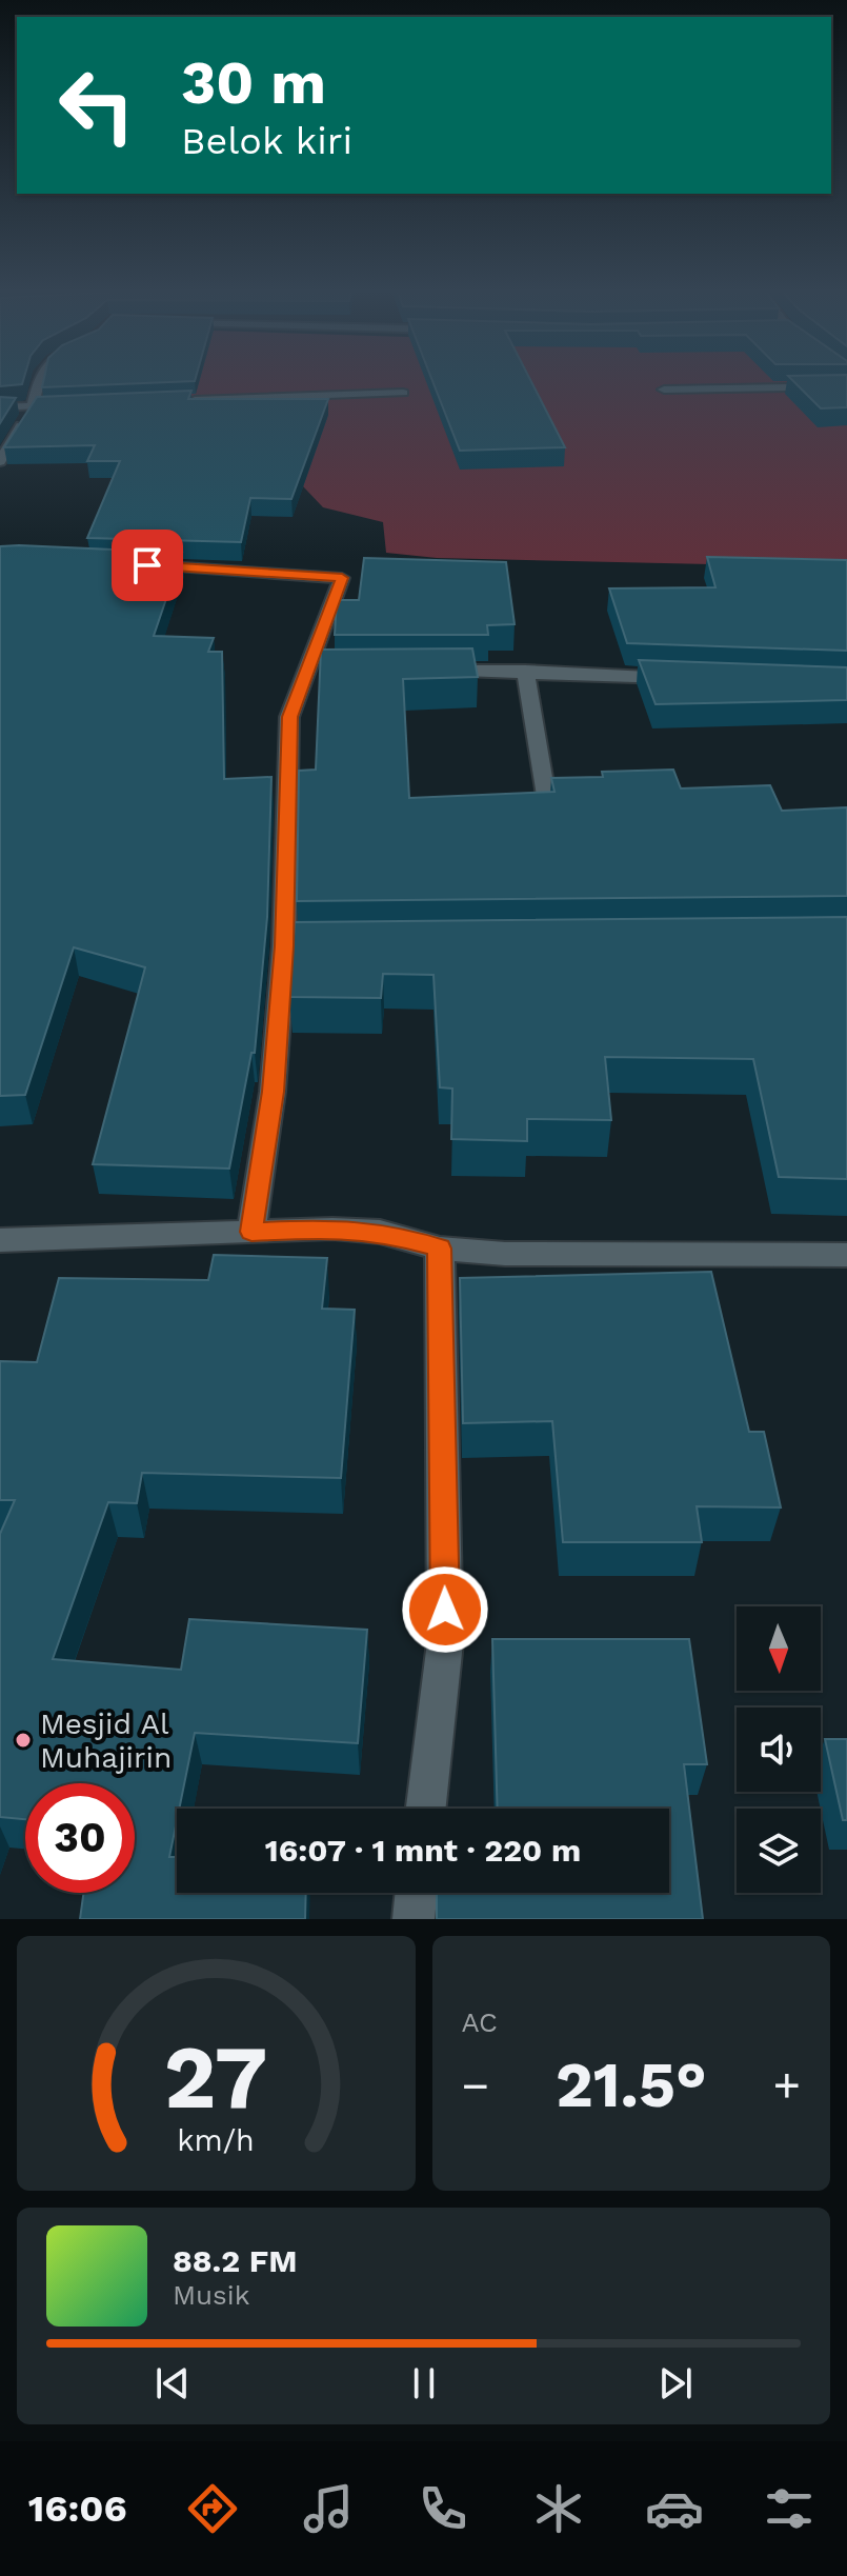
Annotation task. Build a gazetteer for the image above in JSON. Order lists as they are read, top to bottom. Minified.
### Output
{"places":["Mesjid Al Muhajirin"],"north":"bottom","page":{"turn":["30 m","Belok kiri"],"limit":"30","trip":"16:07 · 1 mnt · 220 m","tile":"AC","heat":["−","21.5°","+"],"song":["88.2 FM","Musik"],"tabs":"16:06","gauge":["27","km/h"]}}
